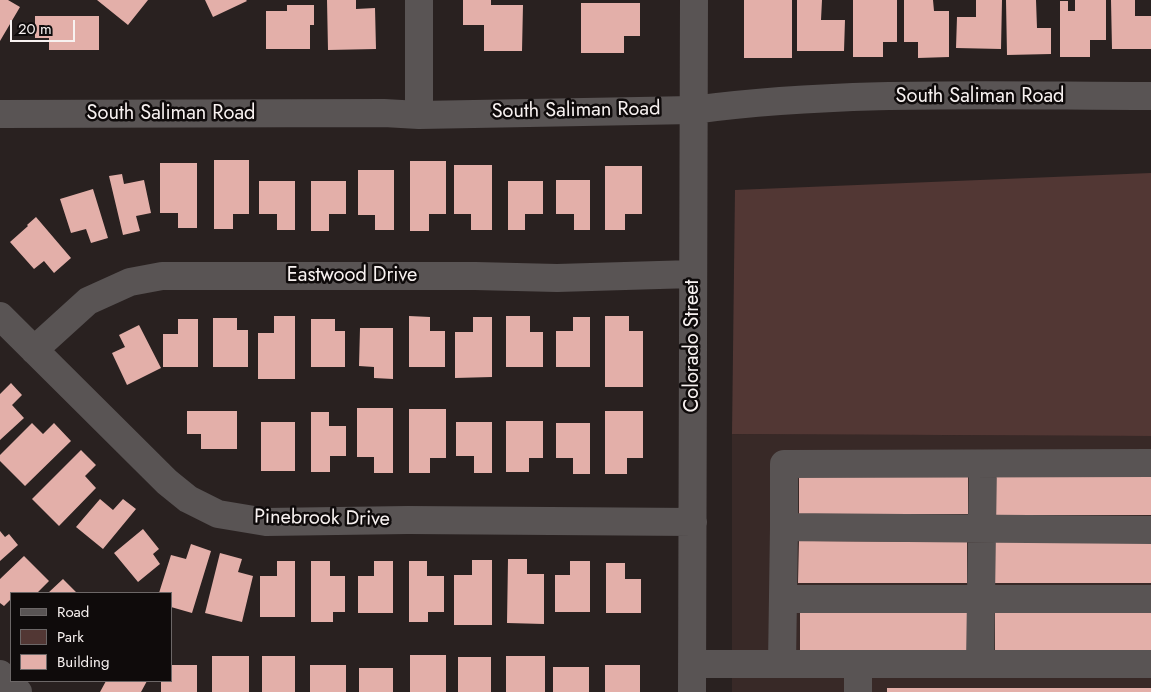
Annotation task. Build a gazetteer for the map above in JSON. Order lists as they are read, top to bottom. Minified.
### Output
{"streets":{"street":["South Saliman Road","Eastwood Drive","Colorado Street","Pinebrook Drive"]},"crossings":[["South Saliman Road","Colorado Street"],["Eastwood Drive","Colorado Street"],["Eastwood Drive","Pinebrook Drive"],["Colorado Street","Pinebrook Drive"]],"legend":["Road","Park","Building"],"scale_bar":"20 m"}
